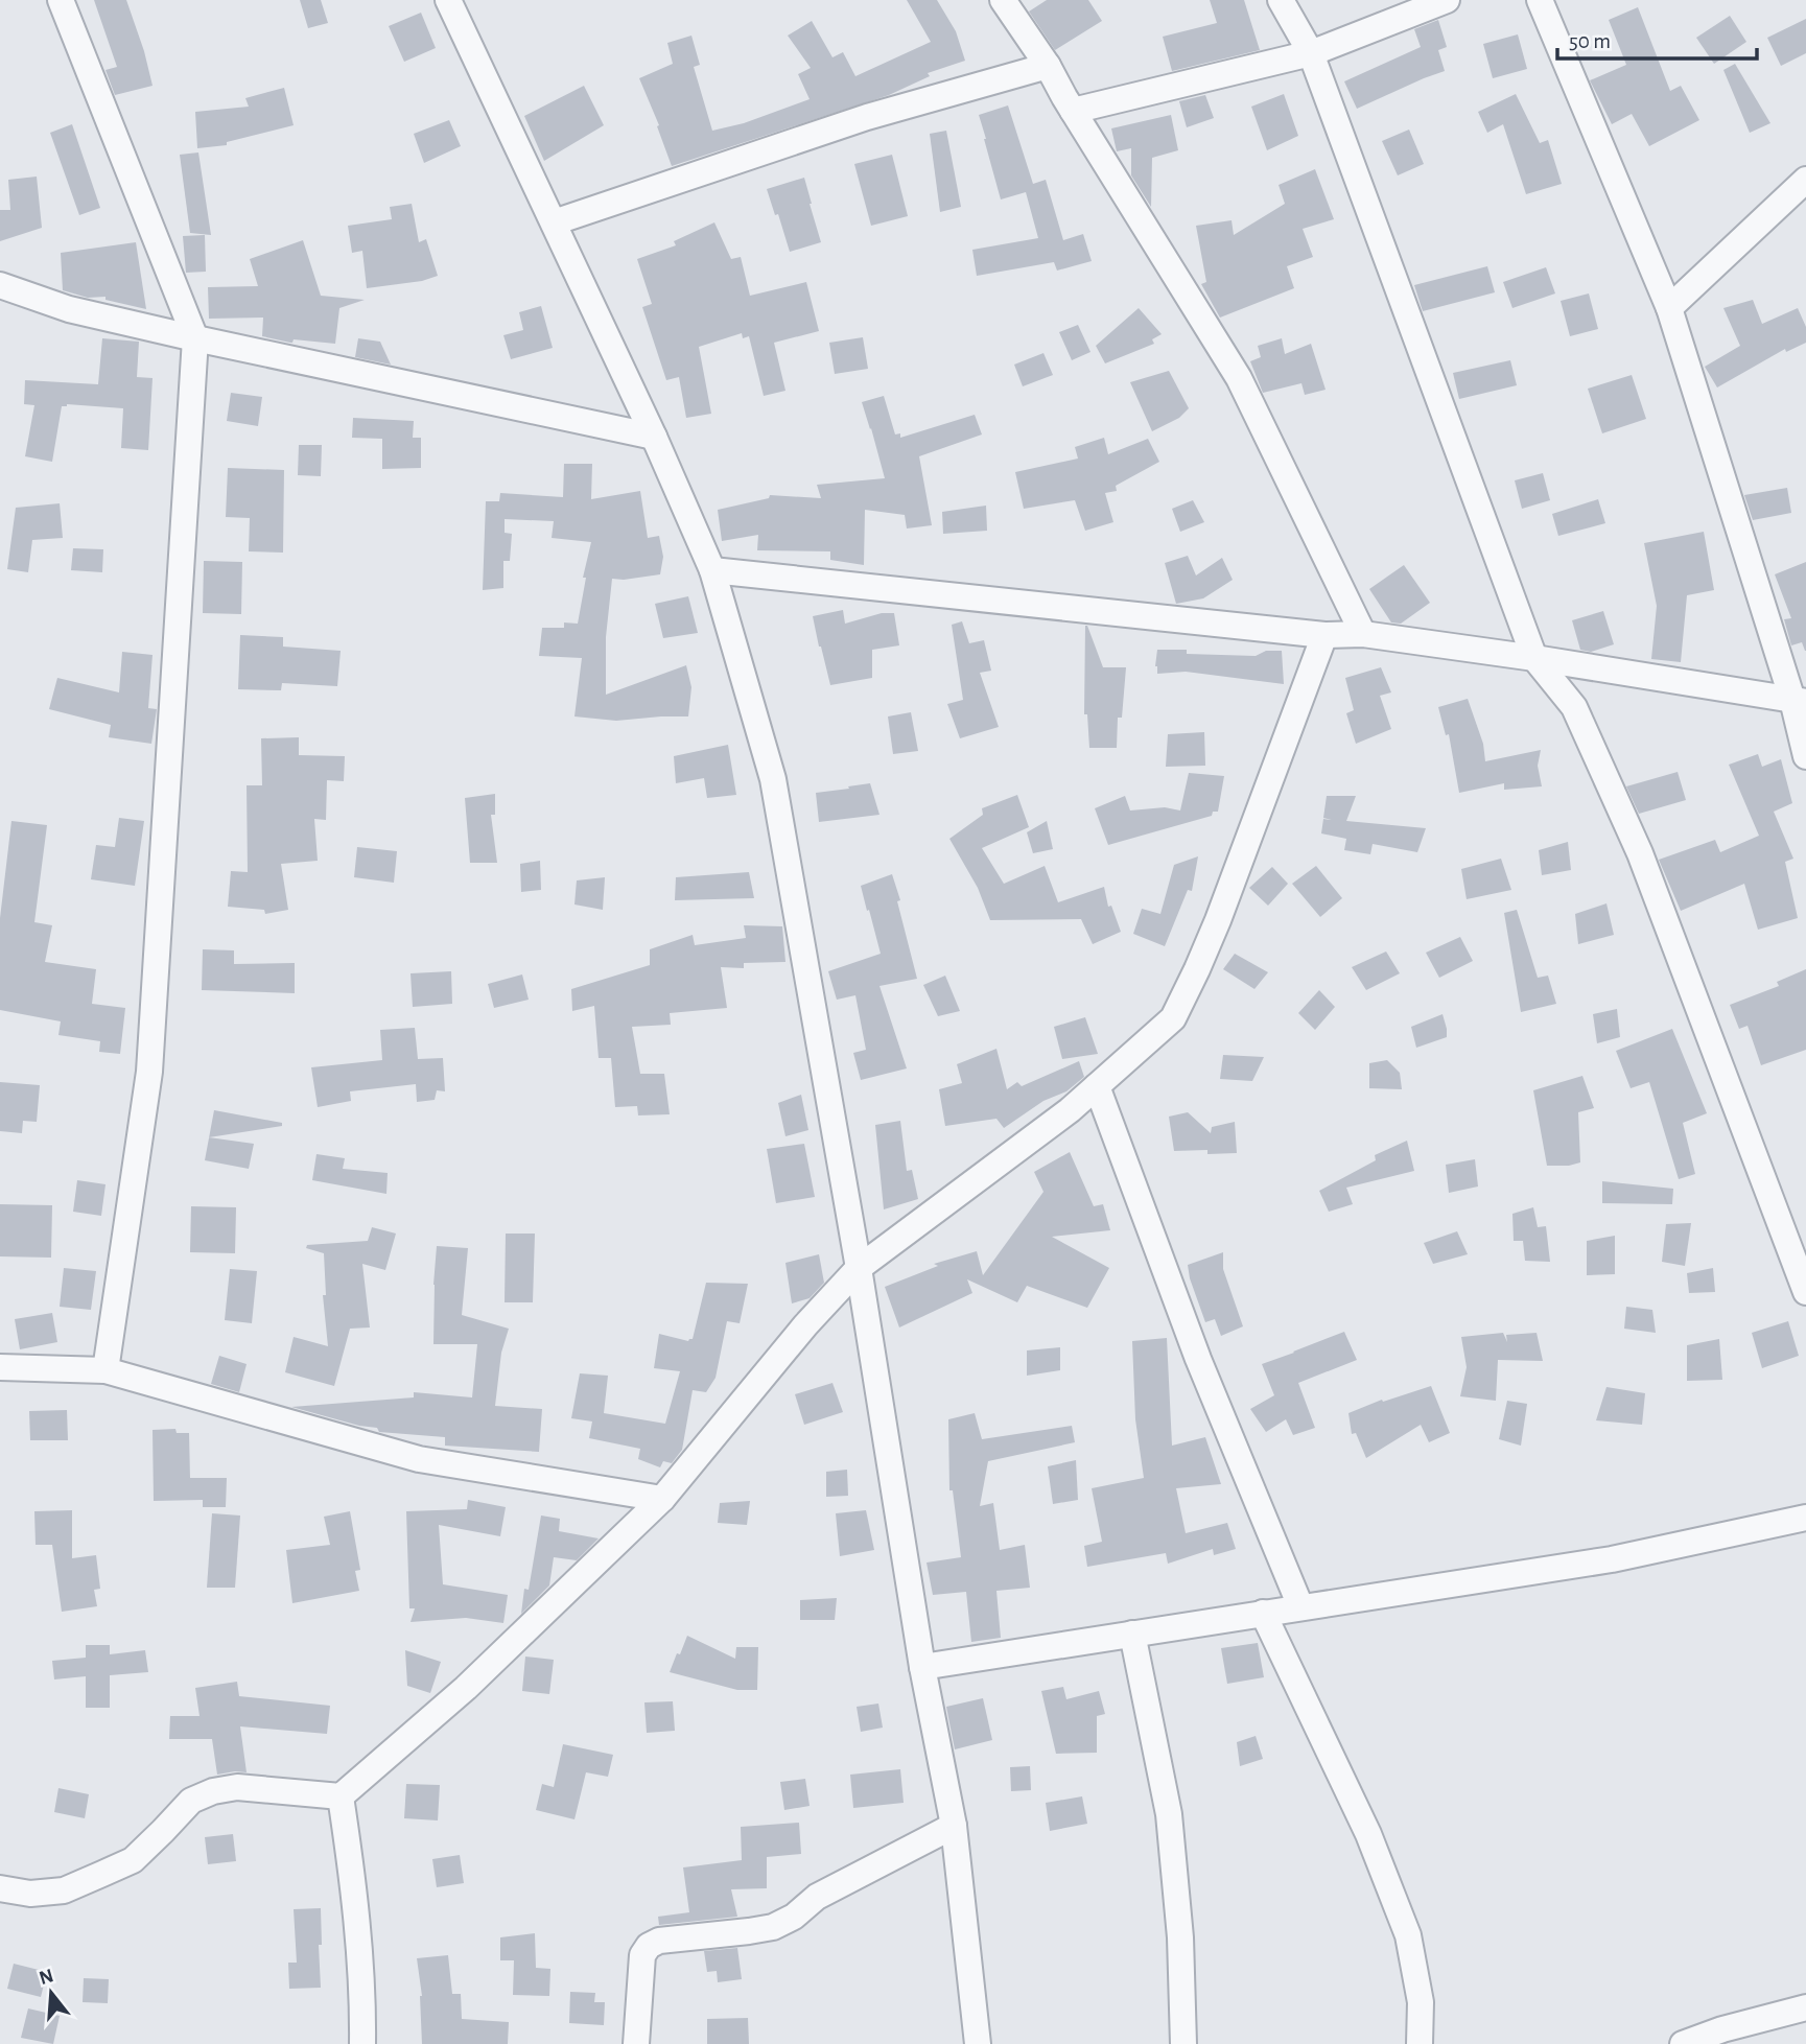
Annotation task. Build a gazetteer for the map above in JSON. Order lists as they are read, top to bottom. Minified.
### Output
{"scale_bar":"50 m","north":"top"}
